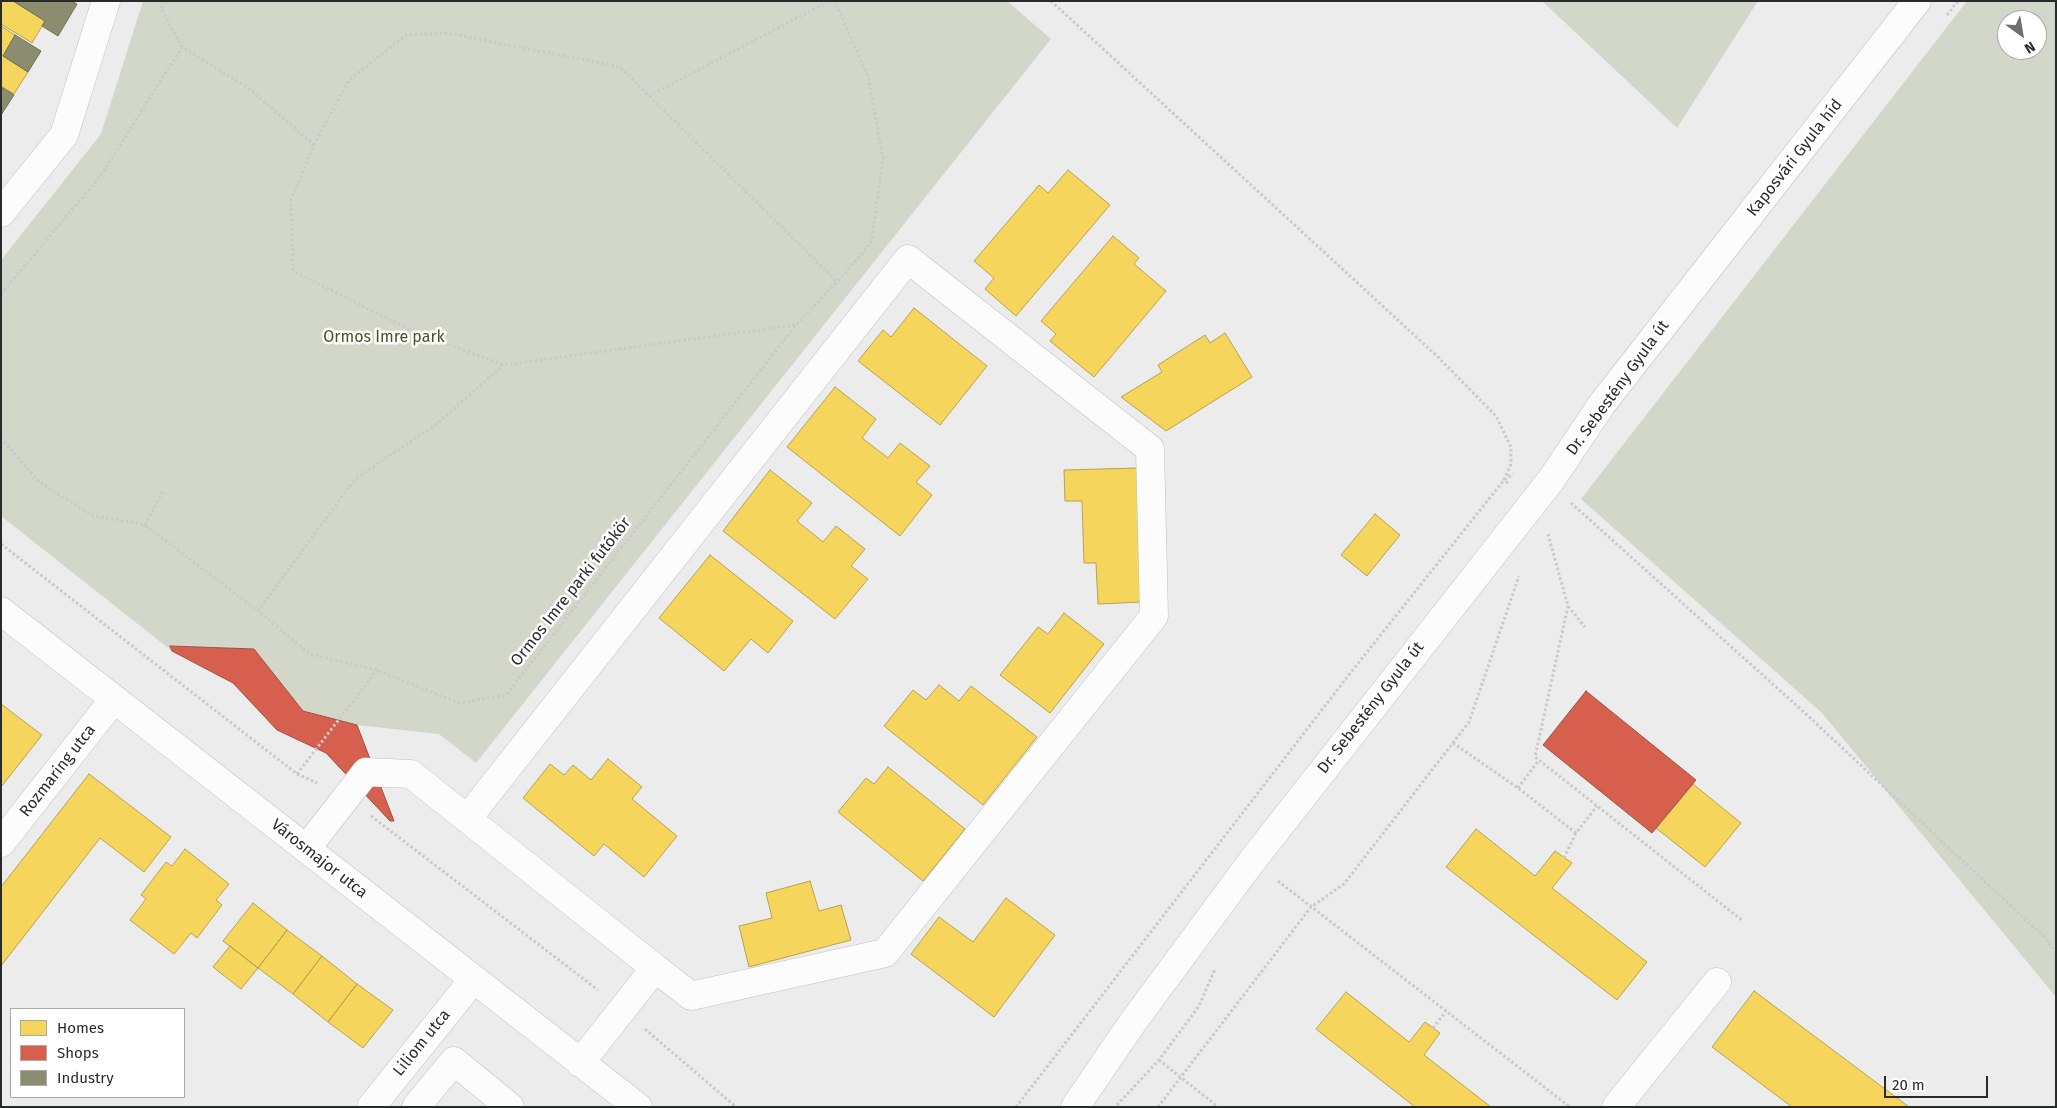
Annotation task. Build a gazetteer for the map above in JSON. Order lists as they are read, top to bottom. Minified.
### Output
{"streets":{"street":["Kaposvári Gyula híd","Dr. Sebestény Gyula út","Rozmaring utca","Városmajor utca","Liliom utca"],"path":["Ormos Imre parki futókör"]},"crossings":[["Kaposvári Gyula híd","Dr. Sebestény Gyula út"],["Rozmaring utca","Városmajor utca"],["Városmajor utca","Liliom utca"]],"parks":["Ormos Imre park"],"legend":["Homes","Shops","Industry"],"scale_bar":"20 m","north":"bottom right"}
